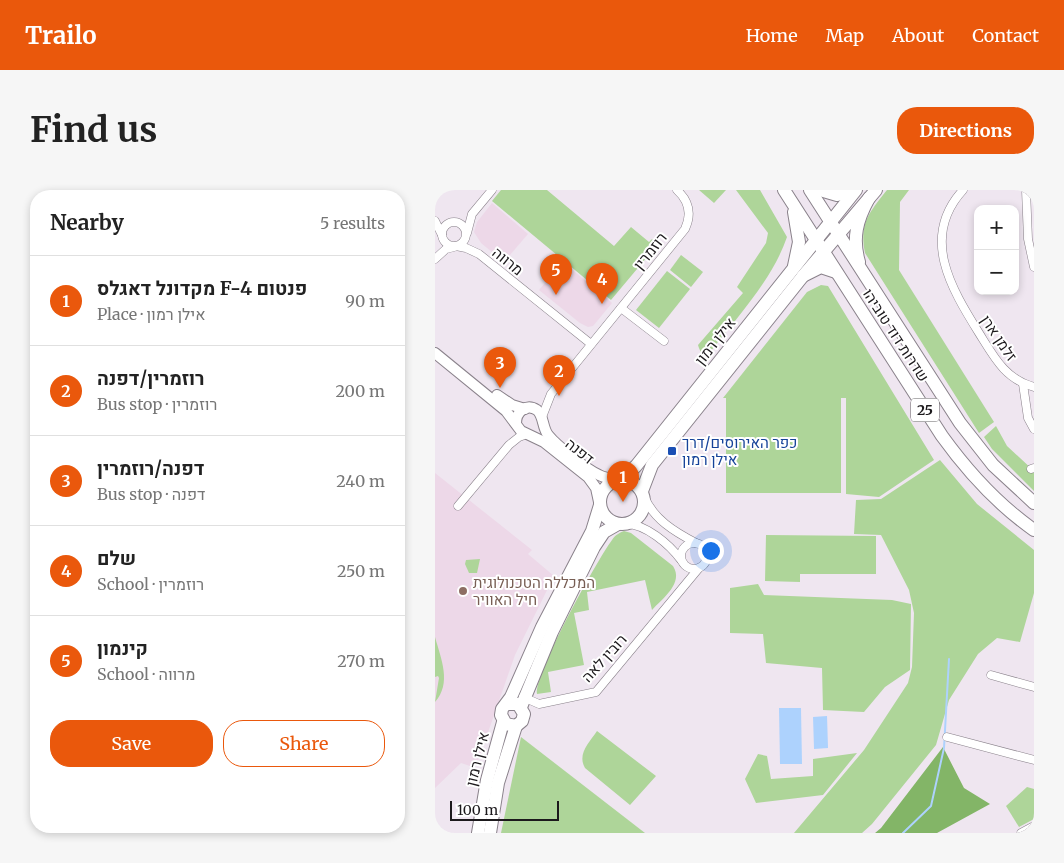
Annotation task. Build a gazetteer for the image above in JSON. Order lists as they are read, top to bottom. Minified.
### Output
{"streets":{"main road":["שדרות דוד טוביהו","אילן רמון","25"],"street":["רוזמרין","מרווה","זלמן ארן","דפנה","רובין לאה"]},"crossings":[["רוזמרין","מרווה"],["רוזמרין","דפנה"],["שדרות דוד טוביהו","אילן רמון"],["אילן רמון","דפנה"]],"places":{"transit":["כפר האירוסים/דרך אילן רמון"],"other":["המכללה הטכנולוגית חיל האוויר"]},"scale_bar":"100 m","page":{"header":"Trailo","nav":["Home","Map","About","Contact"],"buttons":["Directions",["Save","Share"]],"title":"Find us","heading":["Nearby","5 results"],"map_buttons":["+","−"],"pins":["5","4","3","2","1"],"list":[{"mark":"1","name":"מקדונל דאגלס F-4 פנטום","note":"Place · אילן רמון","value":"90 m"},{"mark":"2","name":"רוזמרין/דפנה","note":"Bus stop · רוזמרין","value":"200 m"},{"mark":"3","name":"דפנה/רוזמרין","note":"Bus stop · דפנה","value":"240 m"},{"mark":"4","name":"שלם","note":"School · רוזמרין","value":"250 m"},{"mark":"5","name":"קינמון","note":"School · מרווה","value":"270 m"}],"scale":"100 m"}}
